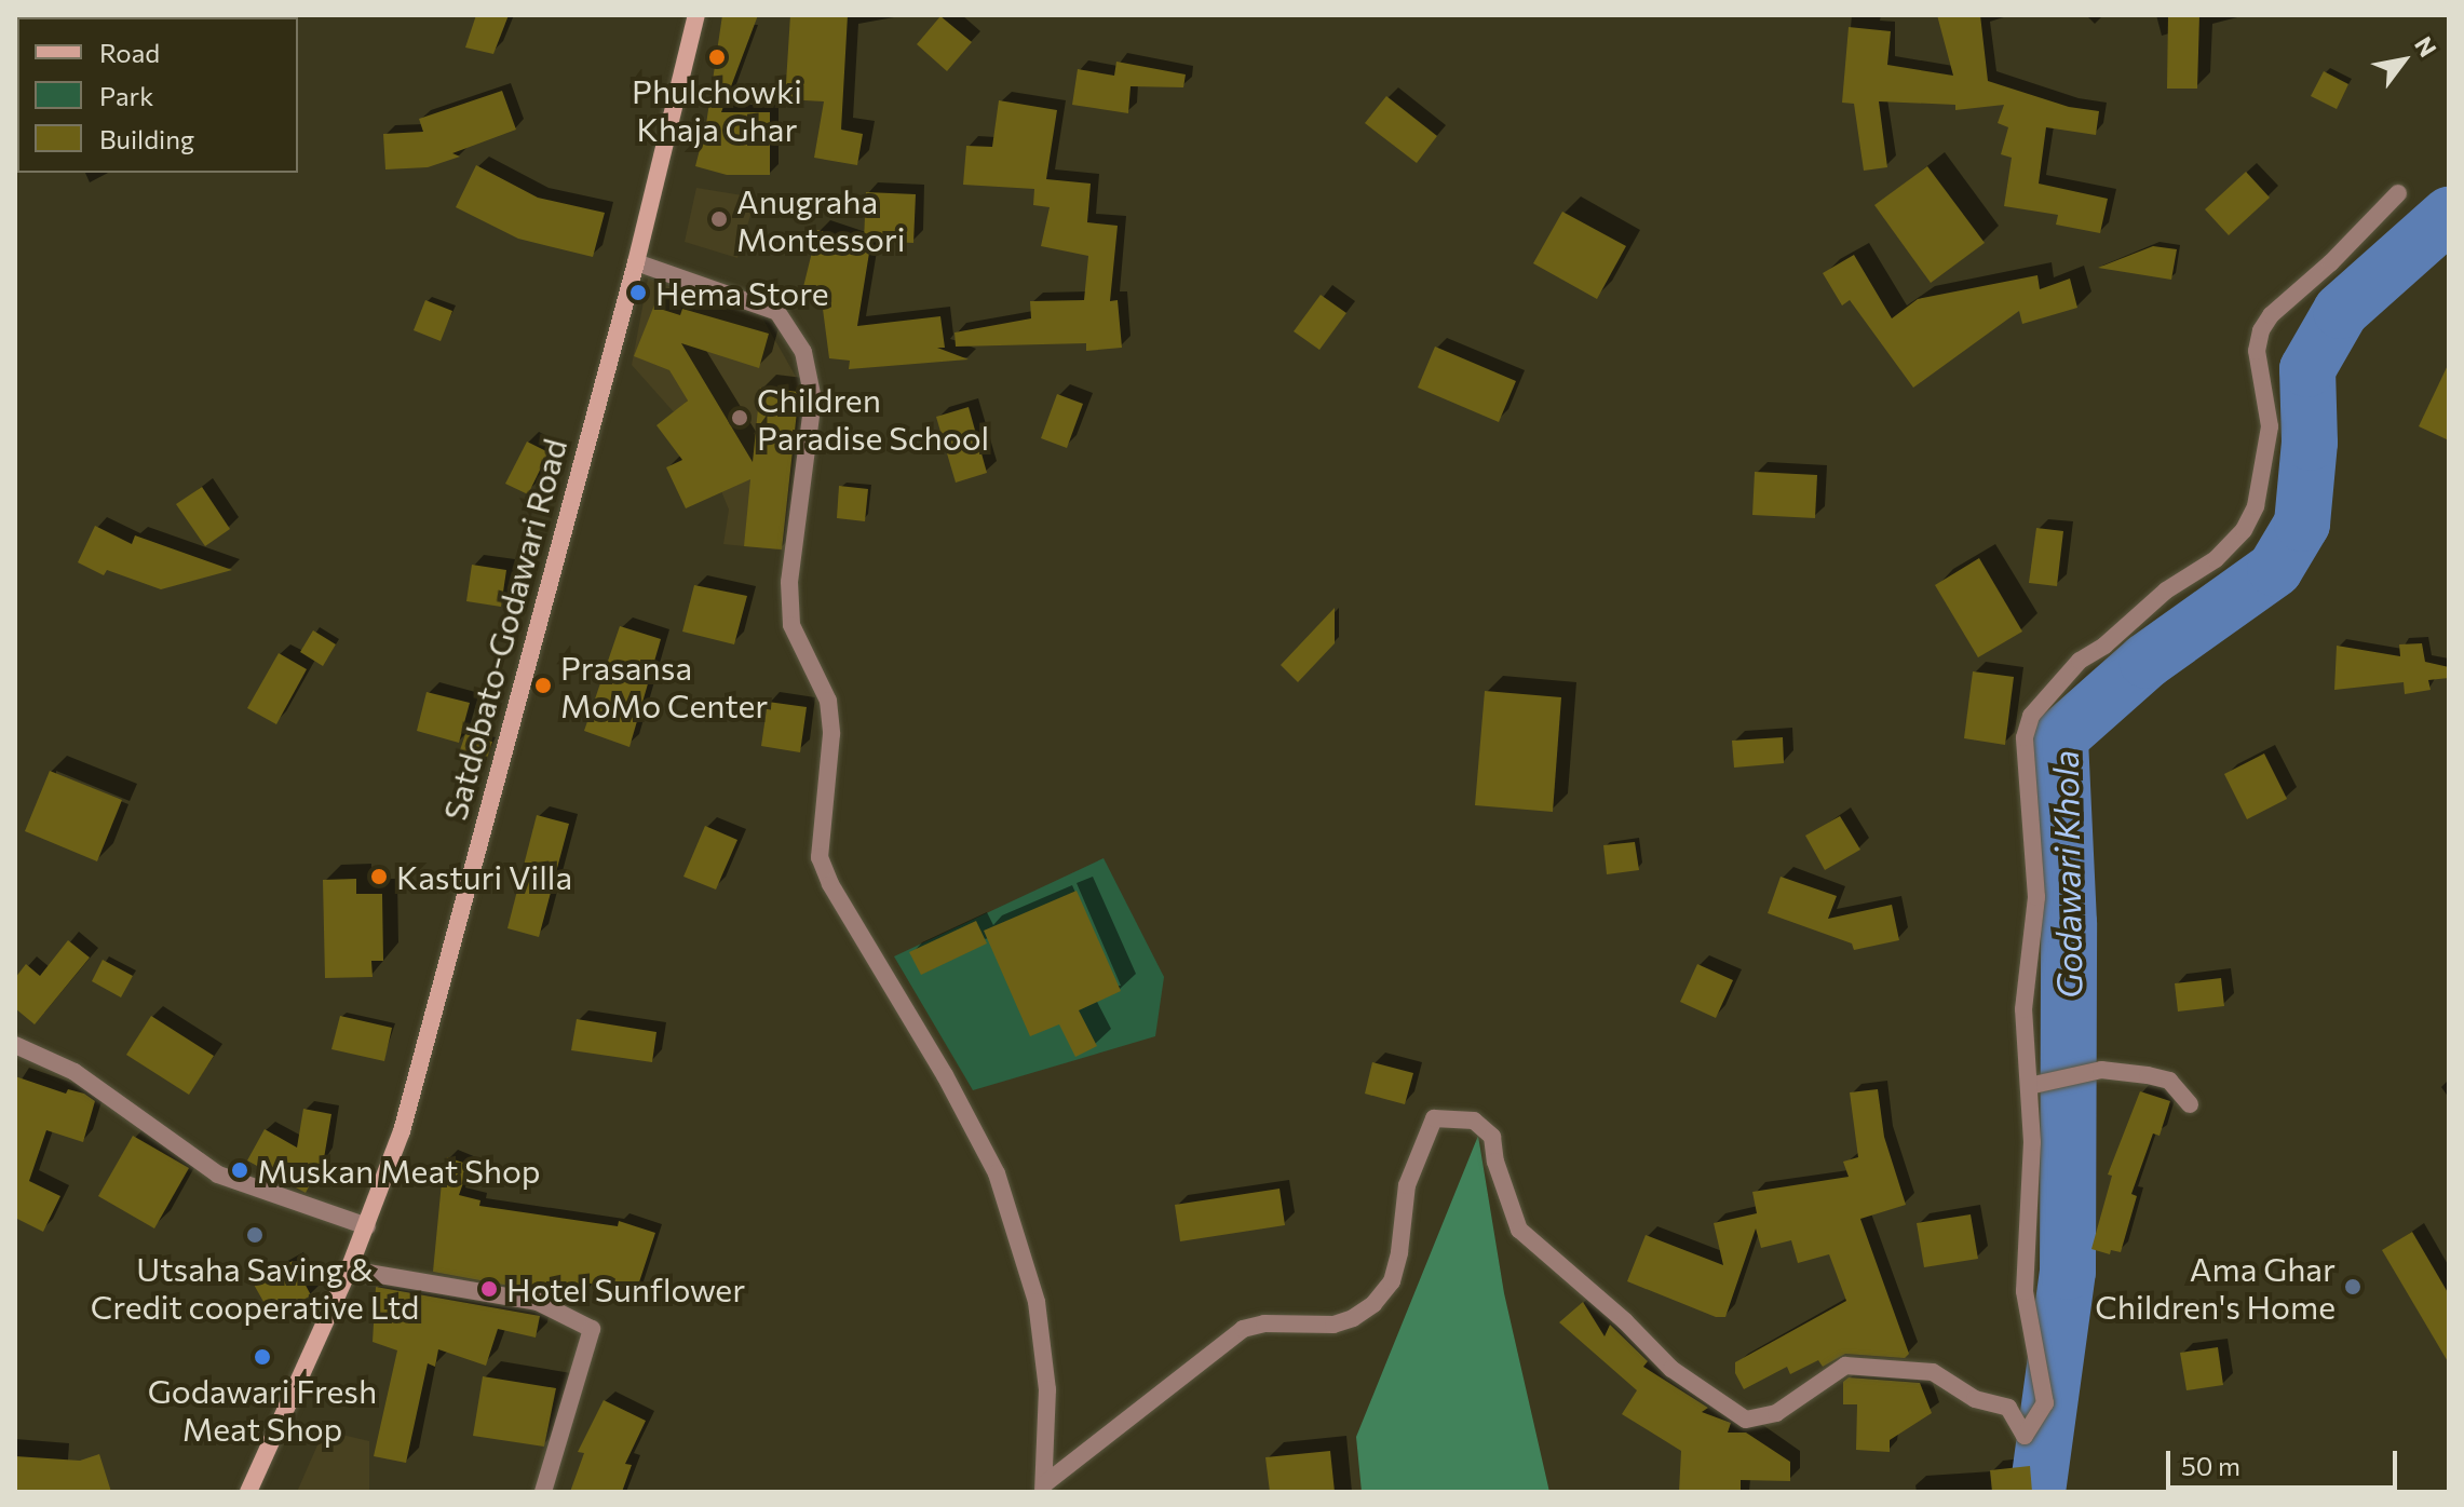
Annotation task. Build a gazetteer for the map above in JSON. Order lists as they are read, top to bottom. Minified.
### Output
{"streets":{"street":["Satdobato-Godawari Road"]},"water":["Godawari Khola"],"places":["Phulchowki Khaja Ghar","Anugraha Montessori","Hema Store","Children Paradise School","Prasansa MoMo Center","Kasturi Villa","Muskan Meat Shop","Utsaha Saving & Credit cooperative Ltd","Ama Ghar Children's Home","Hotel Sunflower","Godawari Fresh Meat Shop"],"legend":["Road","Park","Building"],"scale_bar":"50 m","north":"top right"}
